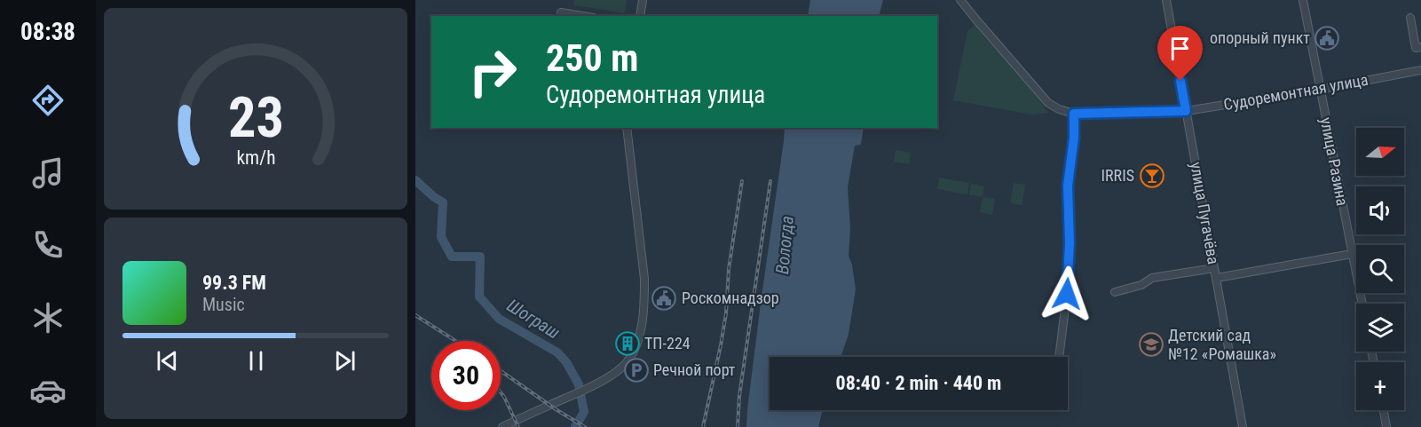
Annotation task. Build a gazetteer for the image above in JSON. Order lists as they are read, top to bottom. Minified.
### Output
{"streets":{"street":["Судоремонтная улица","улица Разина","улица Пугачёва"]},"crossings":[["Судоремонтная улица","улица Разина"],["Судоремонтная улица","улица Пугачёва"]],"water":["Вологда","Шограш"],"places":{"public building":["опорный пункт","Роскомнадзор"],"bar":["IRRIS"],"building":["ТП-224"],"school or university":["Детский сад №12 «Ромашка»"],"parking":["Речной порт"]},"north":"right","page":{"tabs":"08:38","turn":["250 m","Судоремонтная улица"],"map_buttons":"+","song":["99.3 FM","Music"],"limit":"30","trip":"08:40 · 2 min · 440 m","gauge":["23","km/h"]}}
